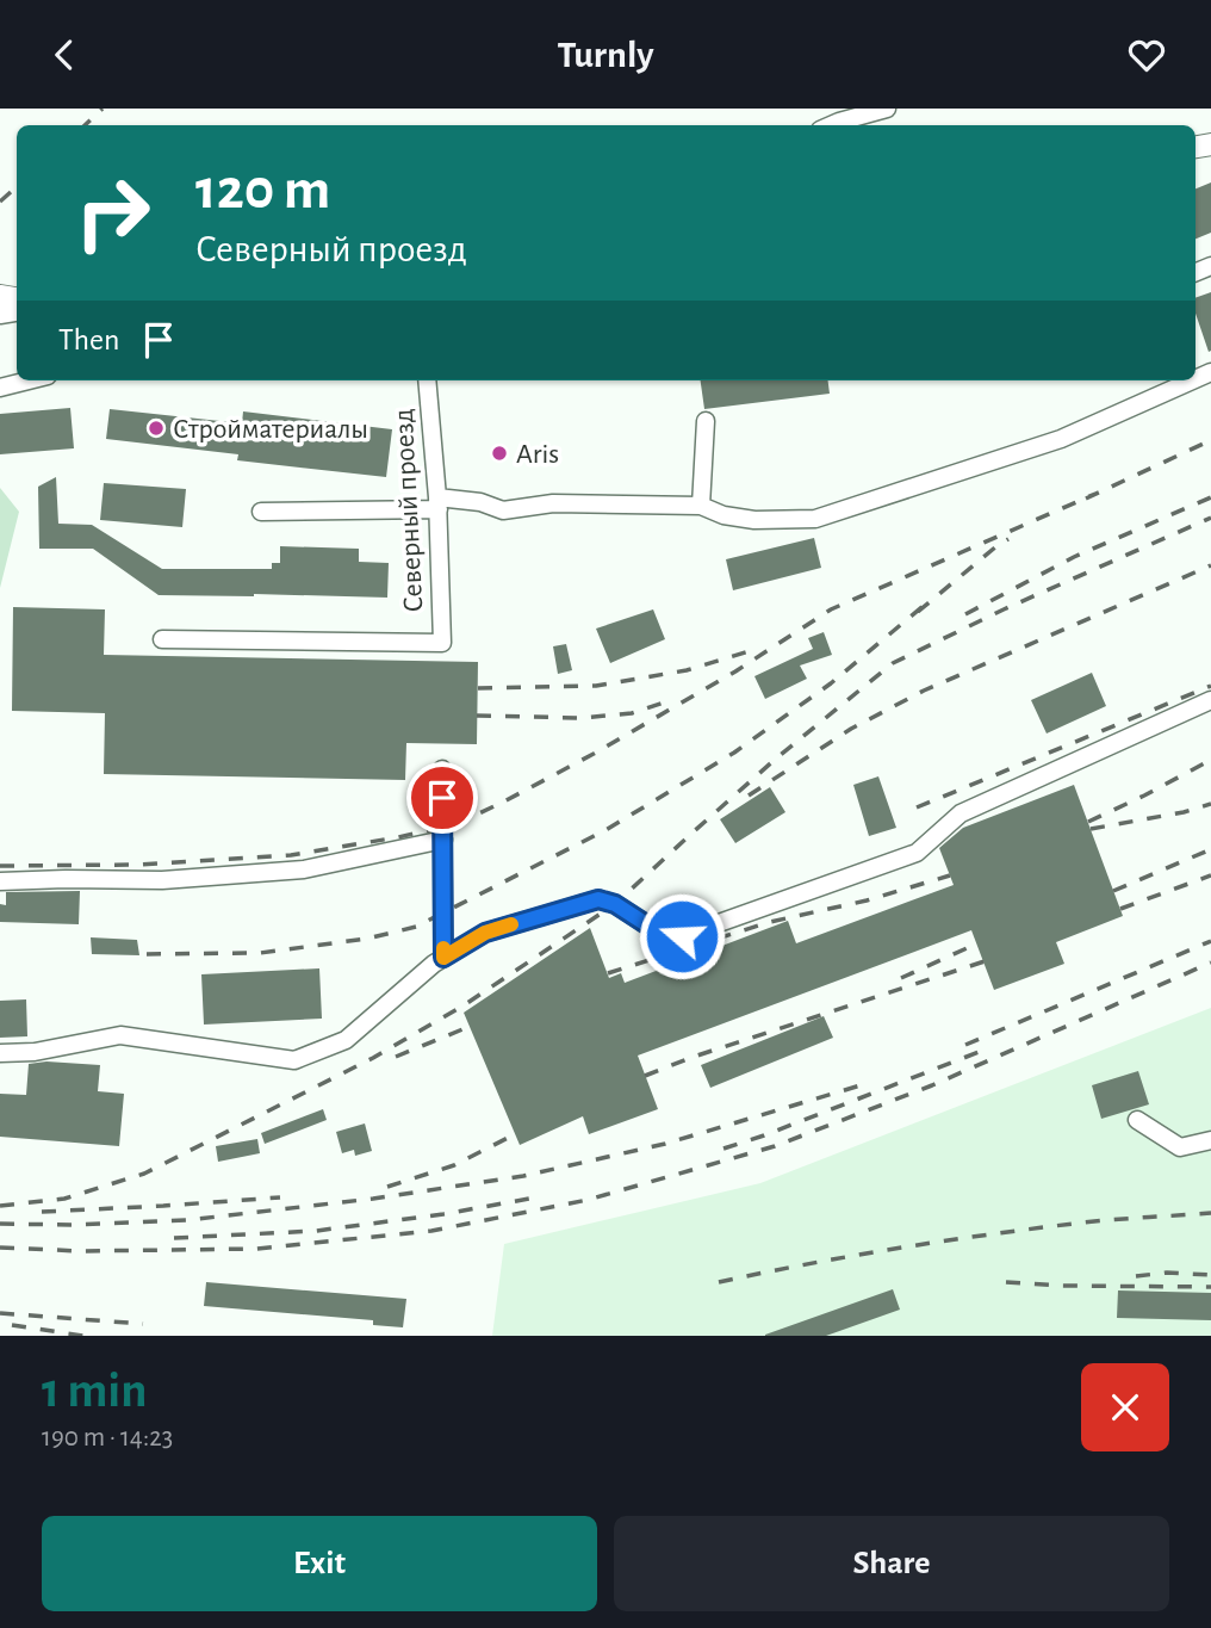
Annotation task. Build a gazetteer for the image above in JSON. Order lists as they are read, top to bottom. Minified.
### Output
{"streets":{"street":["Северный проезд"]},"places":["Стройматериалы","Aris"],"page":{"header":"Turnly","turn":["120 m","Северный проезд"],"then":"Then","heading":["1 min","190 m · 14:23"],"buttons":["Exit","Share"]}}
